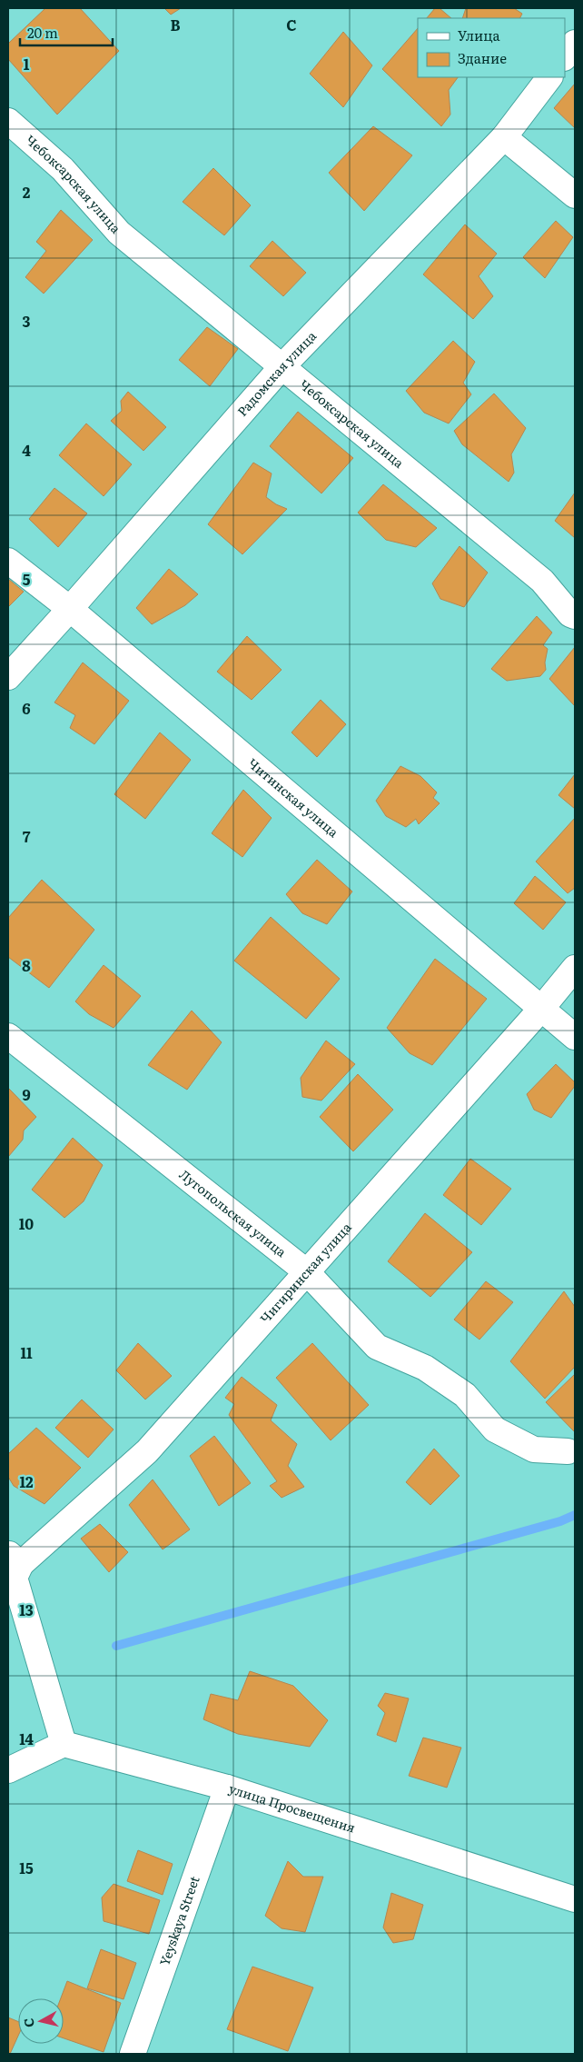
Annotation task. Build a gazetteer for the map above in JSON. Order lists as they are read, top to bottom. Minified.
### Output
{"streets":{"street":["Чебоксарская улица","Радомская улица","Читинская улица","Лугопольская улица","Чигиринская улица","улица Просвещения","Yeyskaya Street"]},"crossings":[["Чебоксарская улица","Радомская улица"],["Радомская улица","Читинская улица"],["Читинская улица","Чигиринская улица"],["Лугопольская улица","Чигиринская улица"],["улица Просвещения","Yeyskaya Street"]],"legend":["Улица","Здание"],"scale_bar":"20 m","north":"left","grid":{"columns":["B","C"],"rows":["1","2","3","4","5","6","7","8","9","10","11","12","13","14","15"]}}
